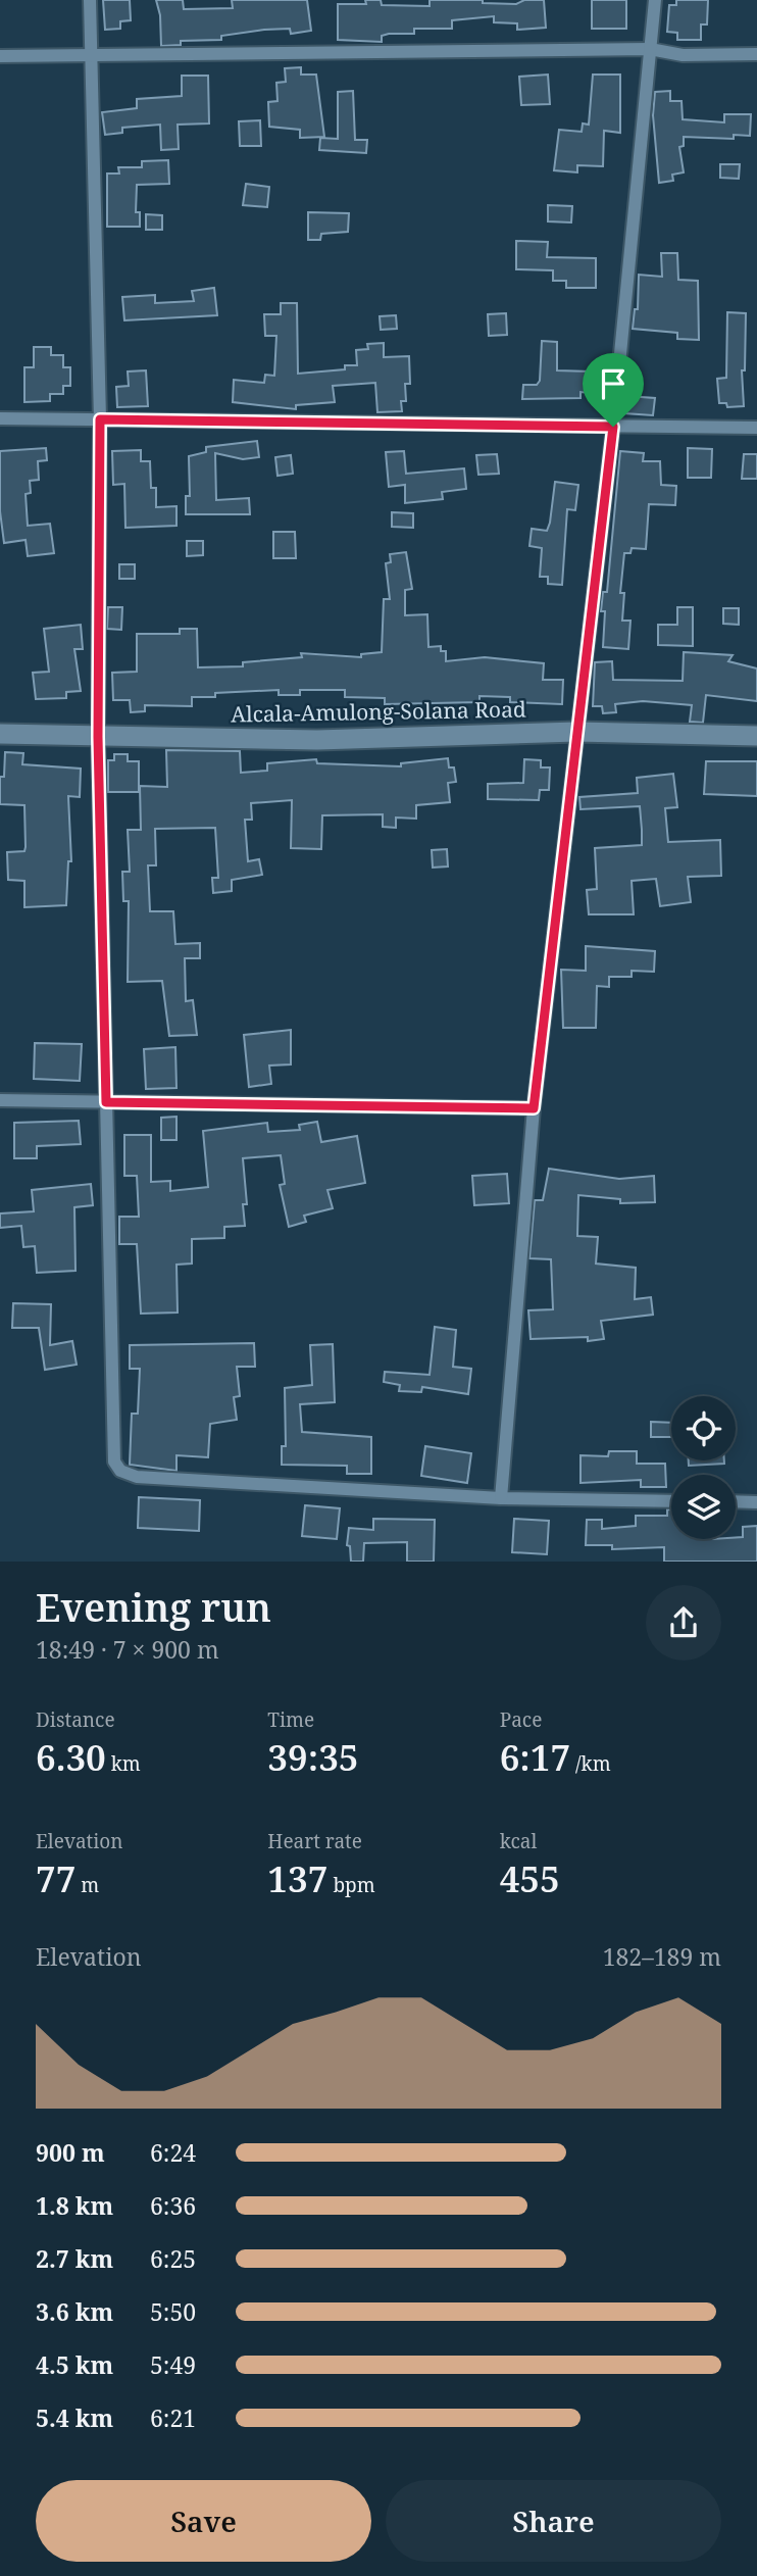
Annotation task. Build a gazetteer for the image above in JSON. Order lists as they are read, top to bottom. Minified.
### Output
{"streets":{"main road":["Alcala-Amulong-Solana Road"]},"page":{"heading":["Evening run","18:49 · 7 × 900 m"],"stats":[["Distance","6.30 km"],["Time","39:35"],["Pace","6:17 /km"],["Elevation","77 m"],["Heart rate","137 bpm"],["kcal","455"]],"chart":["Elevation","182–189 m"],"list":[{"name":"900 m","note":"6:24"},{"name":"1.8 km","note":"6:36"},{"name":"2.7 km","note":"6:25"},{"name":"3.6 km","note":"5:50"},{"name":"4.5 km","note":"5:49"},{"name":"5.4 km","note":"6:21"}],"buttons":["Save","Share"]}}
